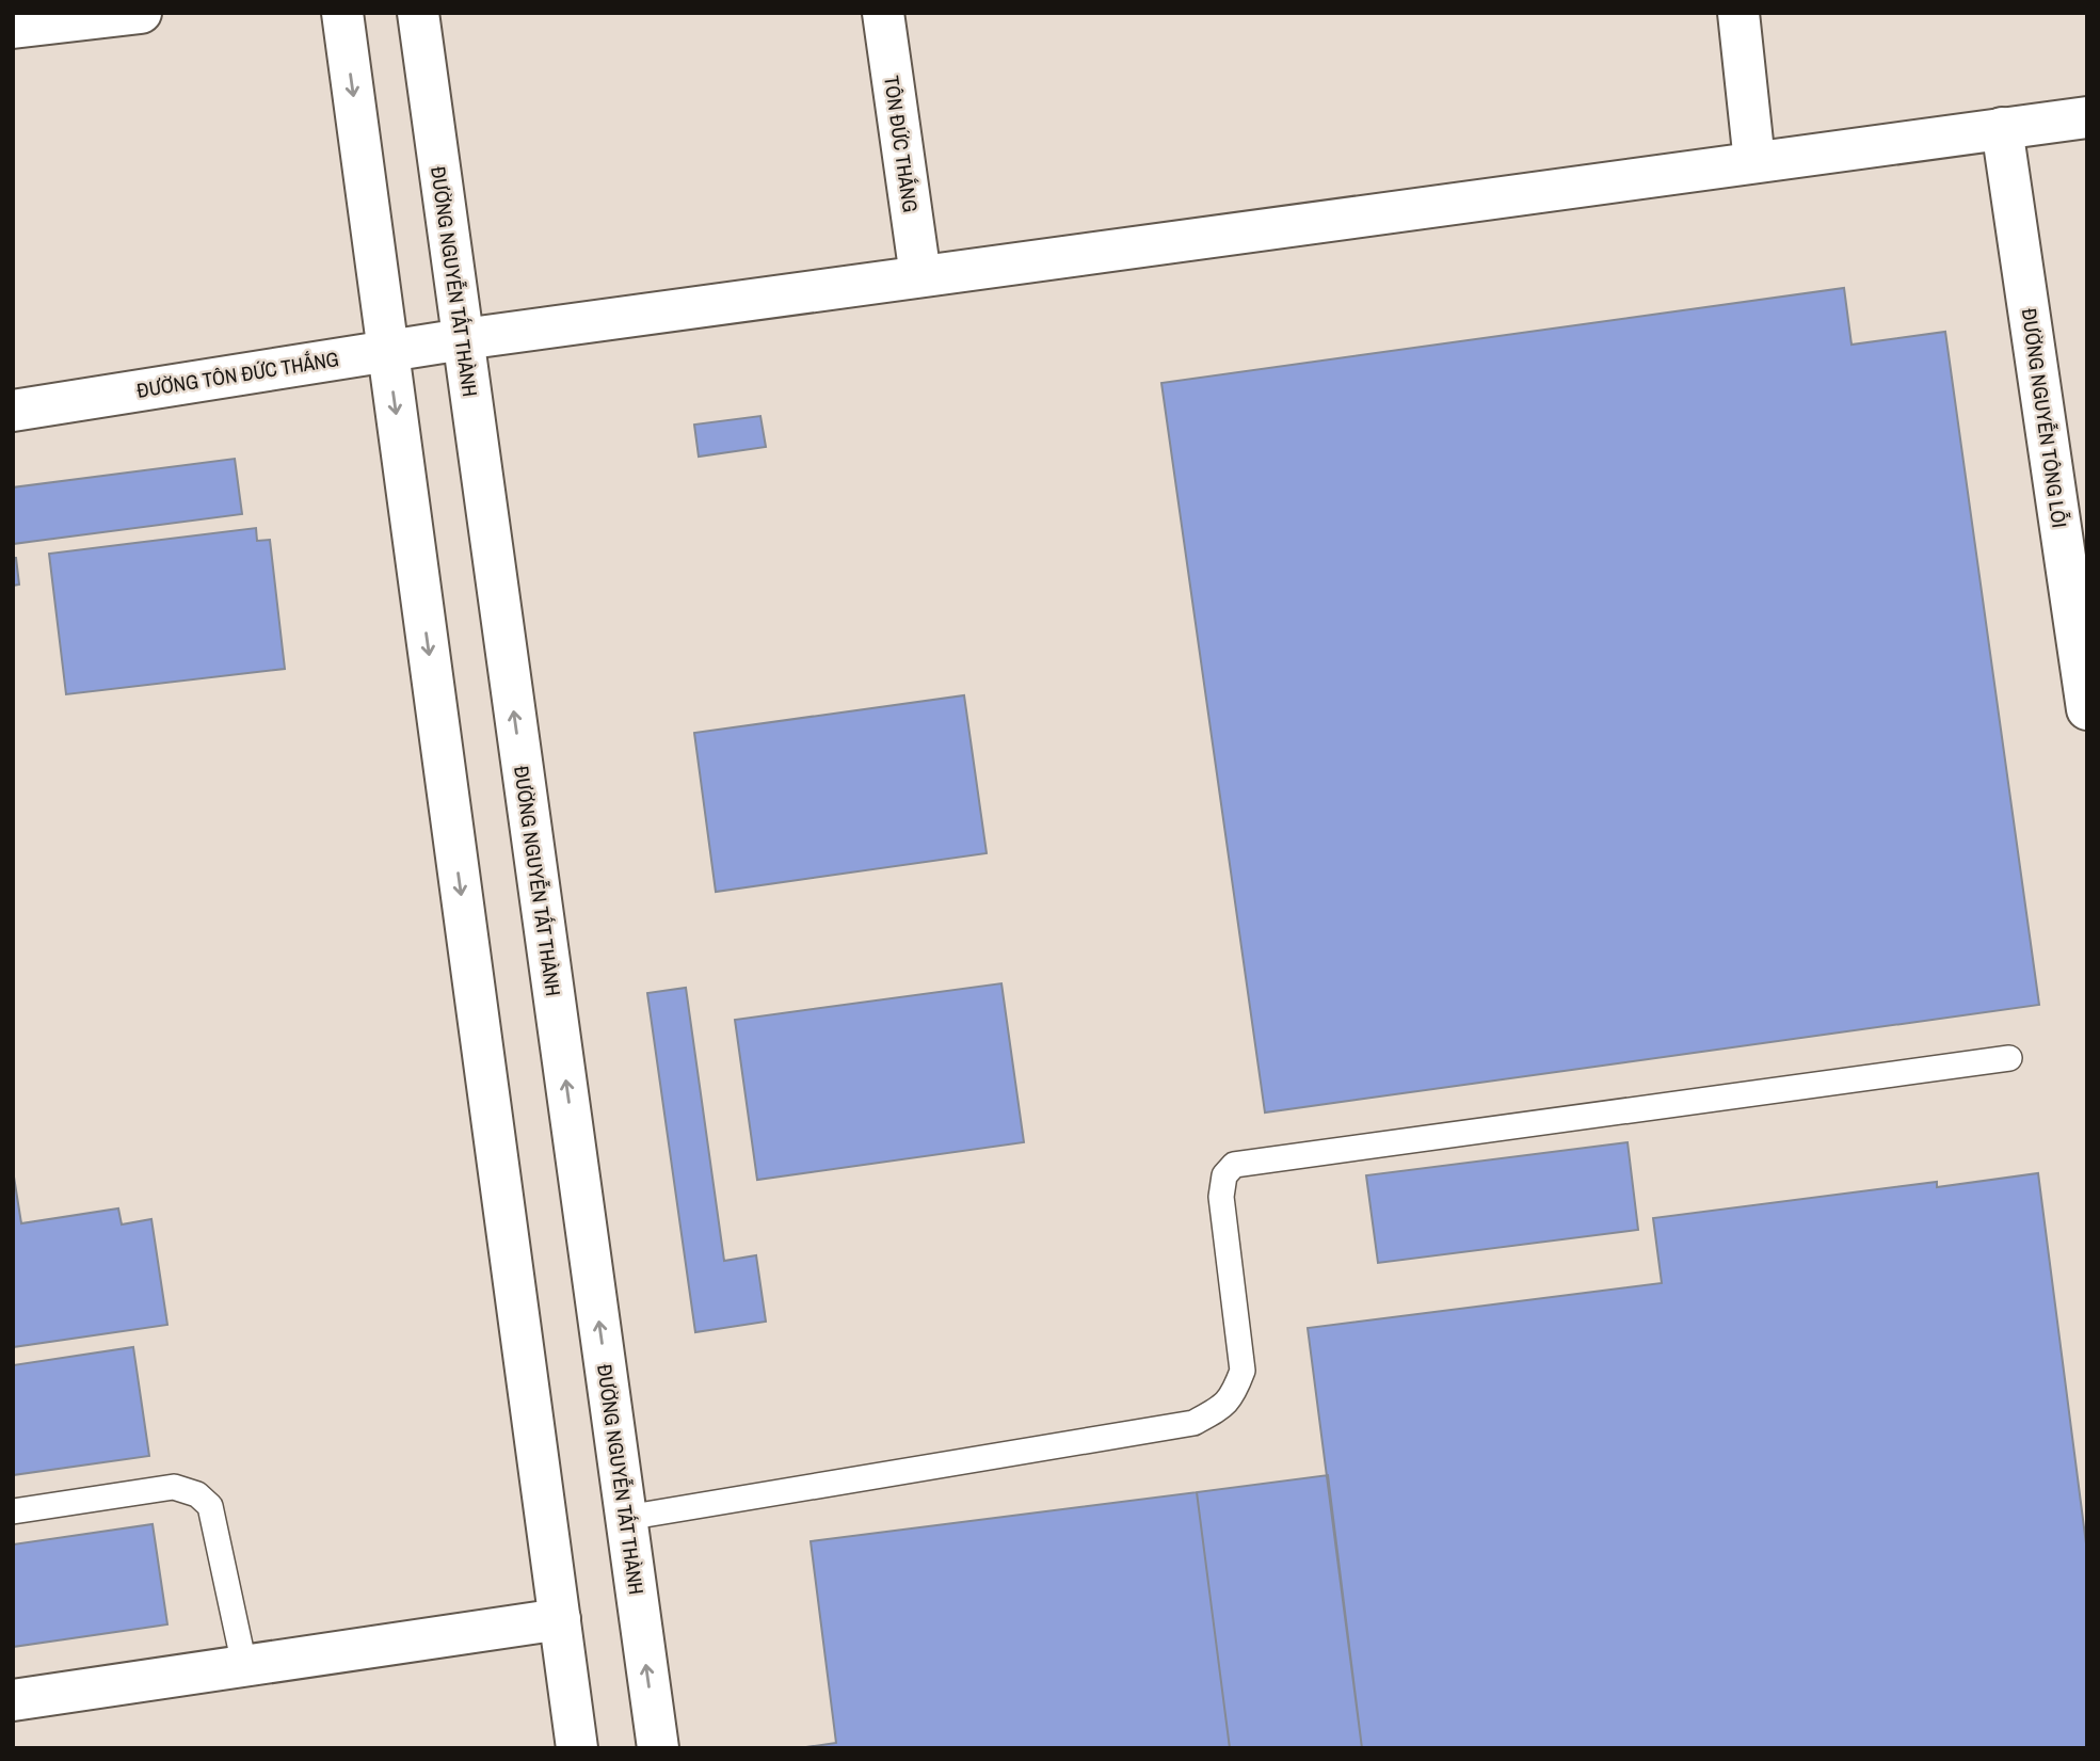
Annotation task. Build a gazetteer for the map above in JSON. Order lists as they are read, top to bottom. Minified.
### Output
{"streets":{"main road":["TÔN ĐỨC THẮNG","ĐƯỜNG NGUYỄN TẤT THÀNH","ĐƯỜNG TÔN ĐỨC THẮNG","ĐƯỜNG NGUYỄN TÔNG LỖI"]},"crossings":[["TÔN ĐỨC THẮNG","ĐƯỜNG TÔN ĐỨC THẮNG"],["ĐƯỜNG NGUYỄN TẤT THÀNH","ĐƯỜNG TÔN ĐỨC THẮNG"],["ĐƯỜNG TÔN ĐỨC THẮNG","ĐƯỜNG NGUYỄN TÔNG LỖI"]]}
